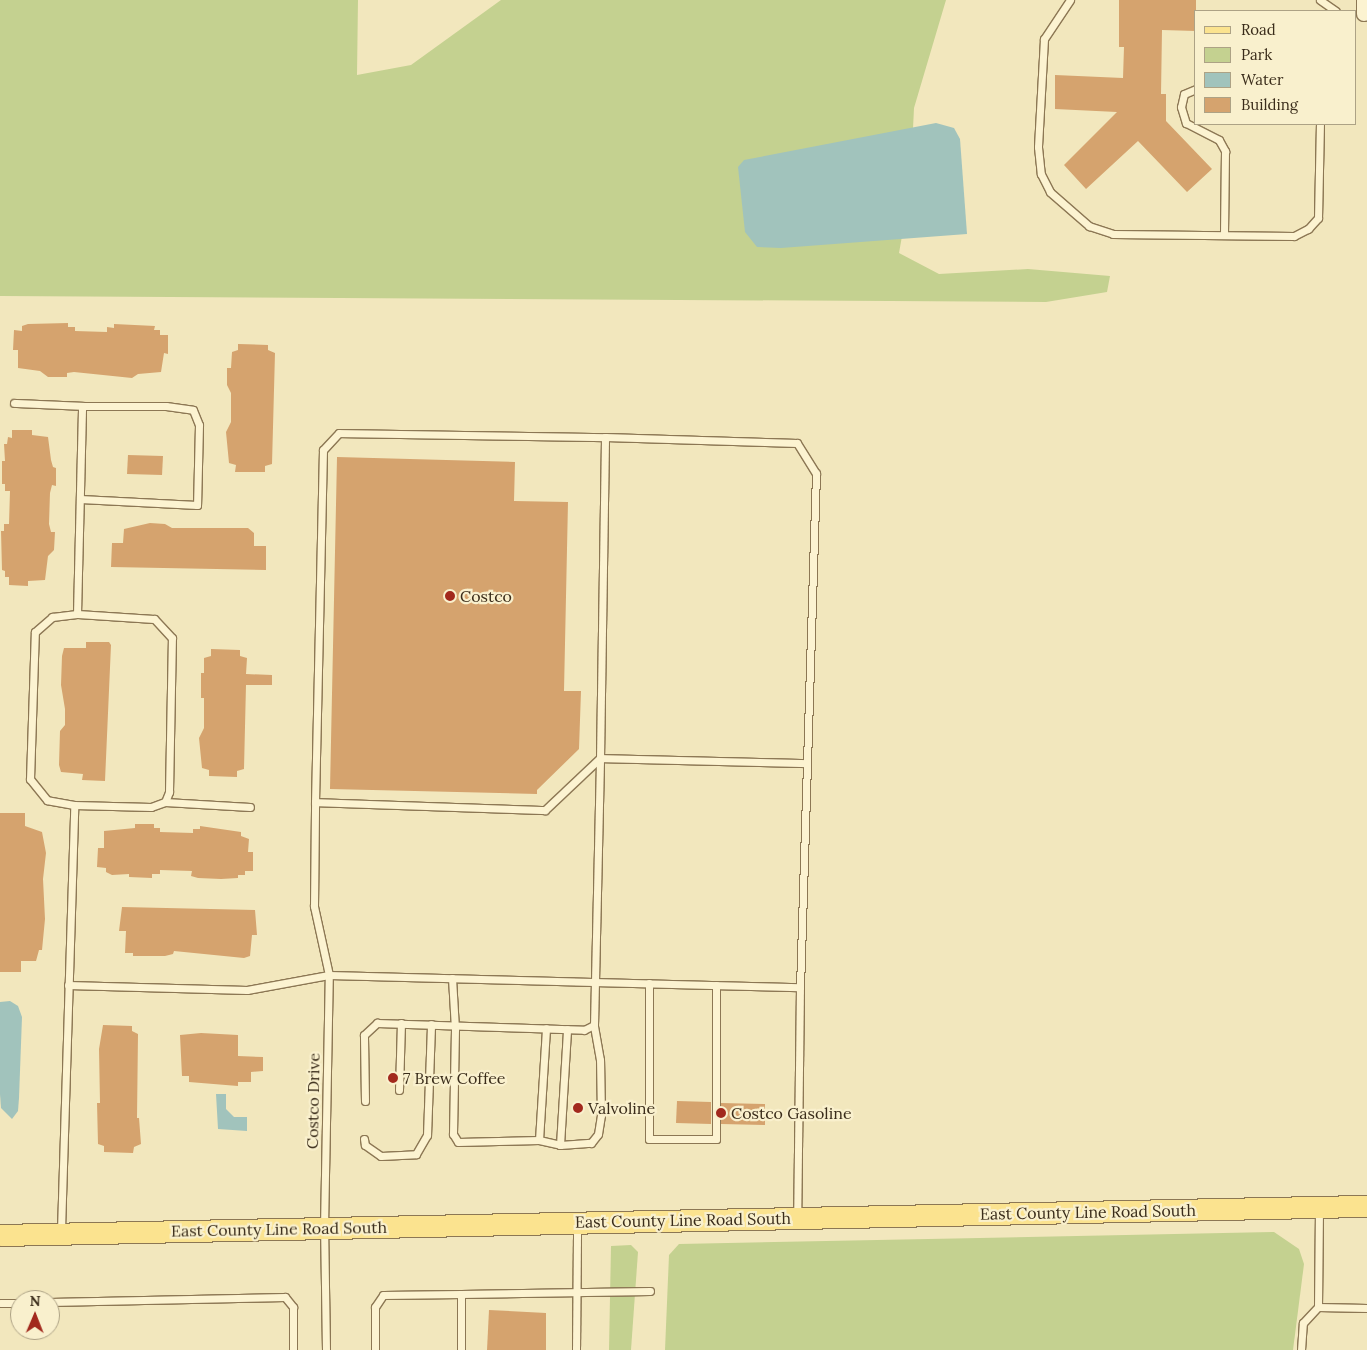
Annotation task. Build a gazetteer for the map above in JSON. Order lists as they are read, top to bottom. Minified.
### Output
{"streets":{"main road":["East County Line Road South"],"lane":["Costco Drive"]},"crossings":[["Costco Drive","East County Line Road South"]],"places":["Costco","7 Brew Coffee","Valvoline","Costco Gasoline"],"legend":["Road","Park","Water","Building"],"north":"top"}
